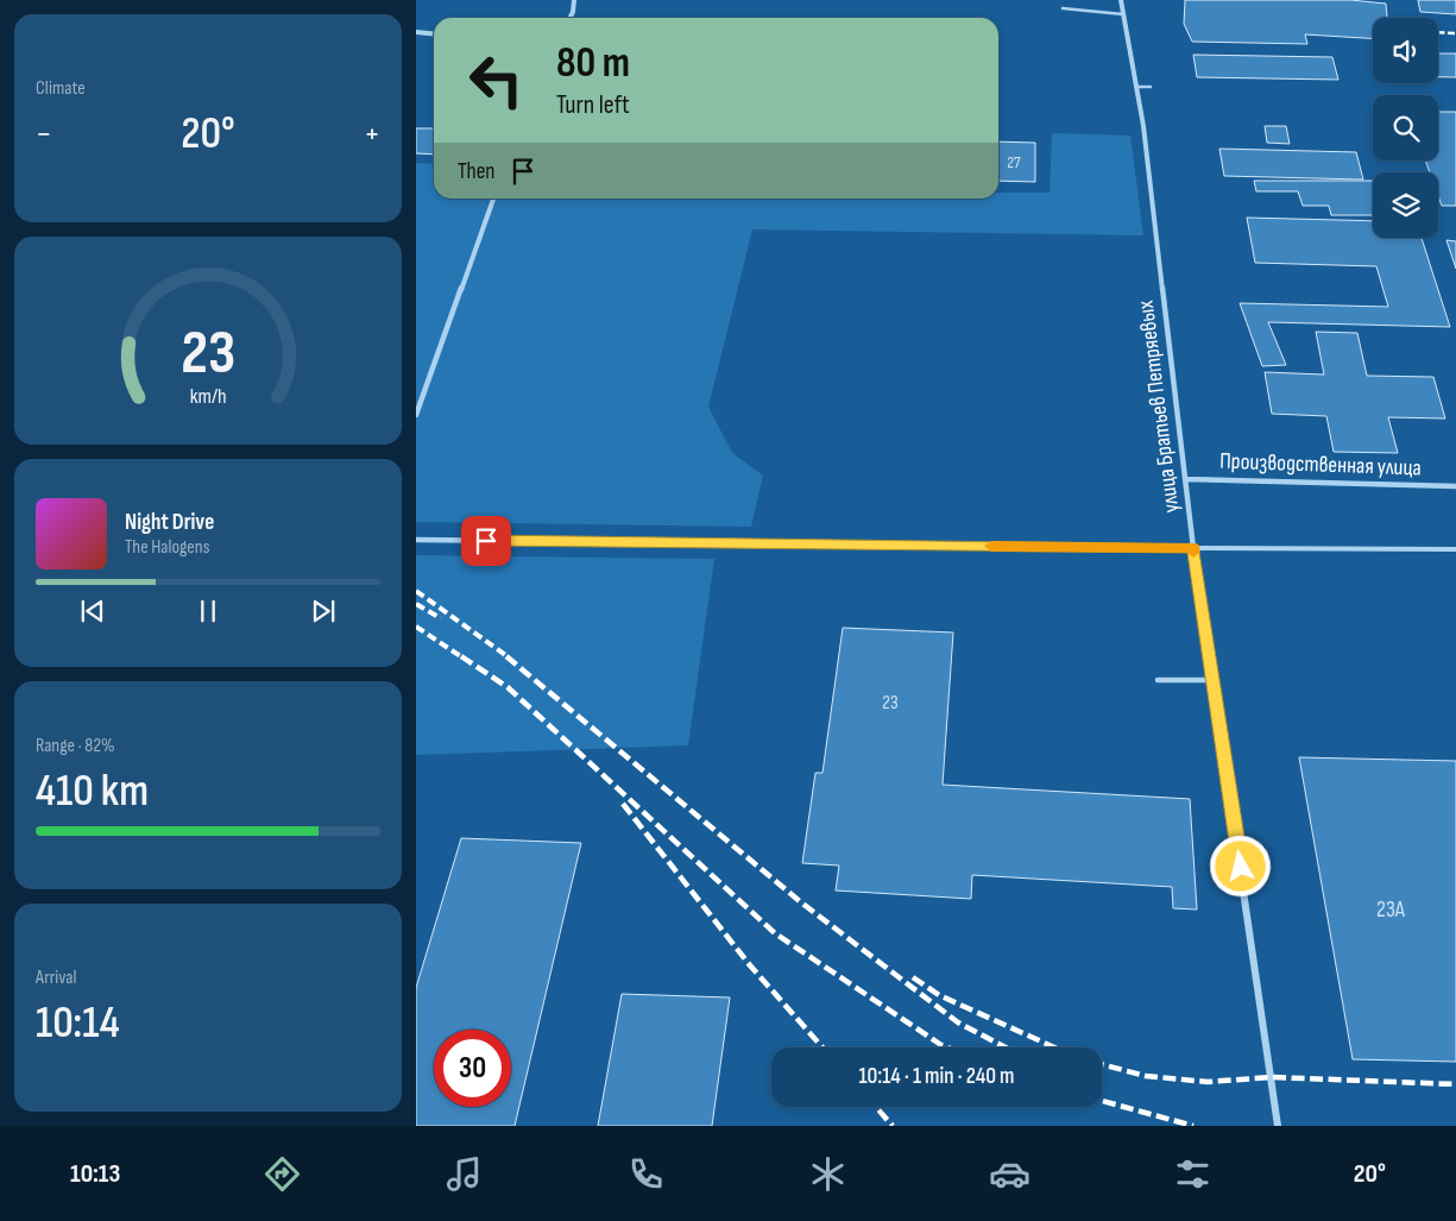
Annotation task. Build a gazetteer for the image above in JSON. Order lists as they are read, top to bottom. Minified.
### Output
{"streets":{"street":["улица Братьев Петряевых","Производственная улица"]},"crossings":[["улица Братьев Петряевых","Производственная улица"]],"house_numbers":["27","23","23А"],"page":{"tile":["Climate",["Range · 82%","410 km"],["Arrival","10:14"]],"turn":["80 m","Turn left"],"heat":["−","20°","+"],"then":"Then","song":["Night Drive","The Halogens"],"limit":"30","trip":"10:14 · 1 min · 240 m","tabs":["10:13","20°"],"gauge":["23","km/h"]}}
